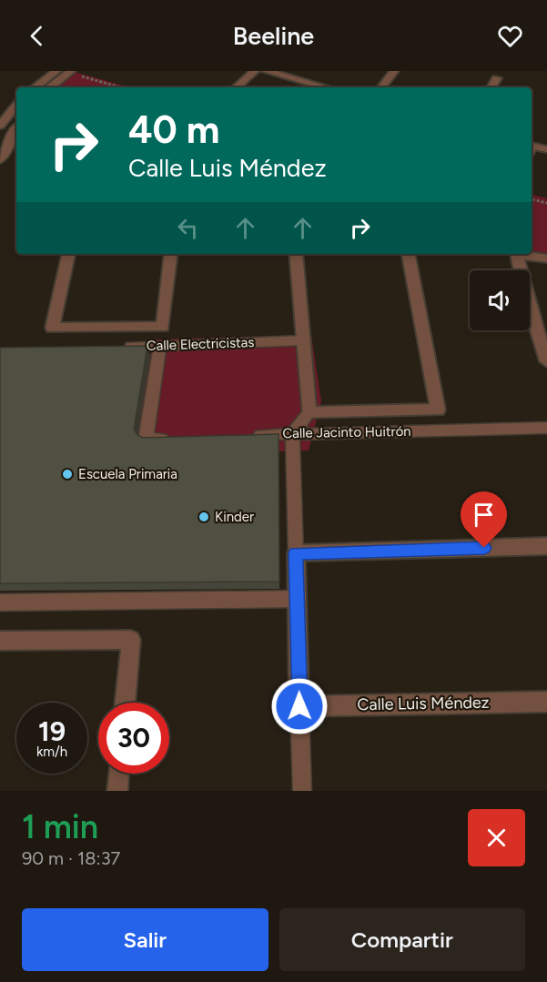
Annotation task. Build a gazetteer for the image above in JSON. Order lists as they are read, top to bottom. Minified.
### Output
{"streets":{"street":["Calle Electricistas","Calle Jacinto Huitrón","Calle Luis Méndez"]},"places":["Escuela Primaria","Kinder"],"page":{"header":"Beeline","turn":["40 m","Calle Luis Méndez"],"speed":"19 km/h","limit":"30","heading":["1 min","90 m · 18:37"],"buttons":["Salir","Compartir"]}}
